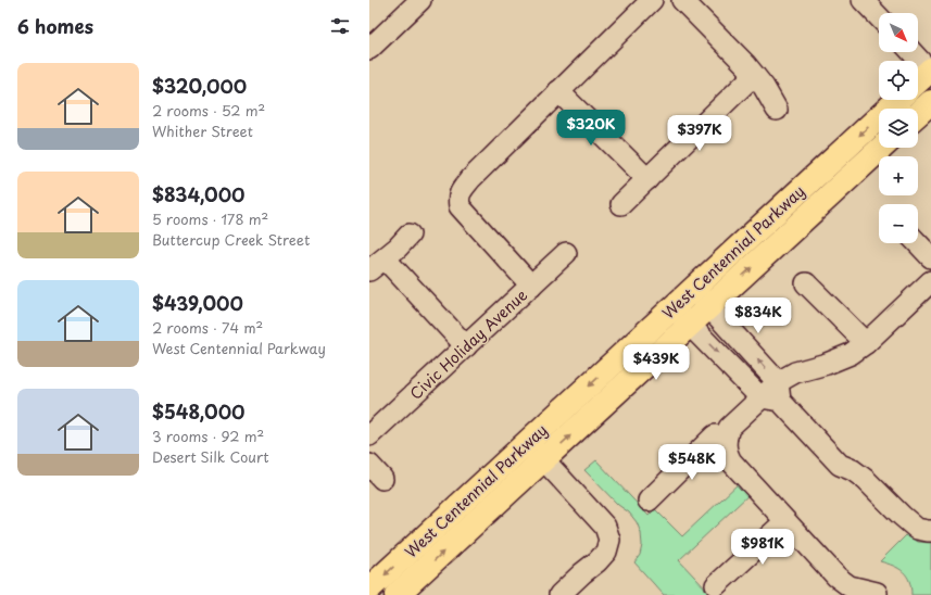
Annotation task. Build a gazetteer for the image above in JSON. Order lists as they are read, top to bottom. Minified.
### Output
{"streets":{"main road":["West Centennial Parkway"],"street":["Civic Holiday Avenue"]},"north":"bottom right","page":{"heading":"6 homes","map_buttons":["+","−"],"list":[{"name":"$320,000","note":"2 rooms · 52 m² · Whither Street"},{"name":"$834,000","note":"5 rooms · 178 m² · Buttercup Creek Street"},{"name":"$439,000","note":"2 rooms · 74 m² · West Centennial Parkway"},{"name":"$548,000","note":"3 rooms · 92 m² · Desert Silk Court"}],"price":["$320K","$397K","$834K","$439K","$548K","$981K"]}}
